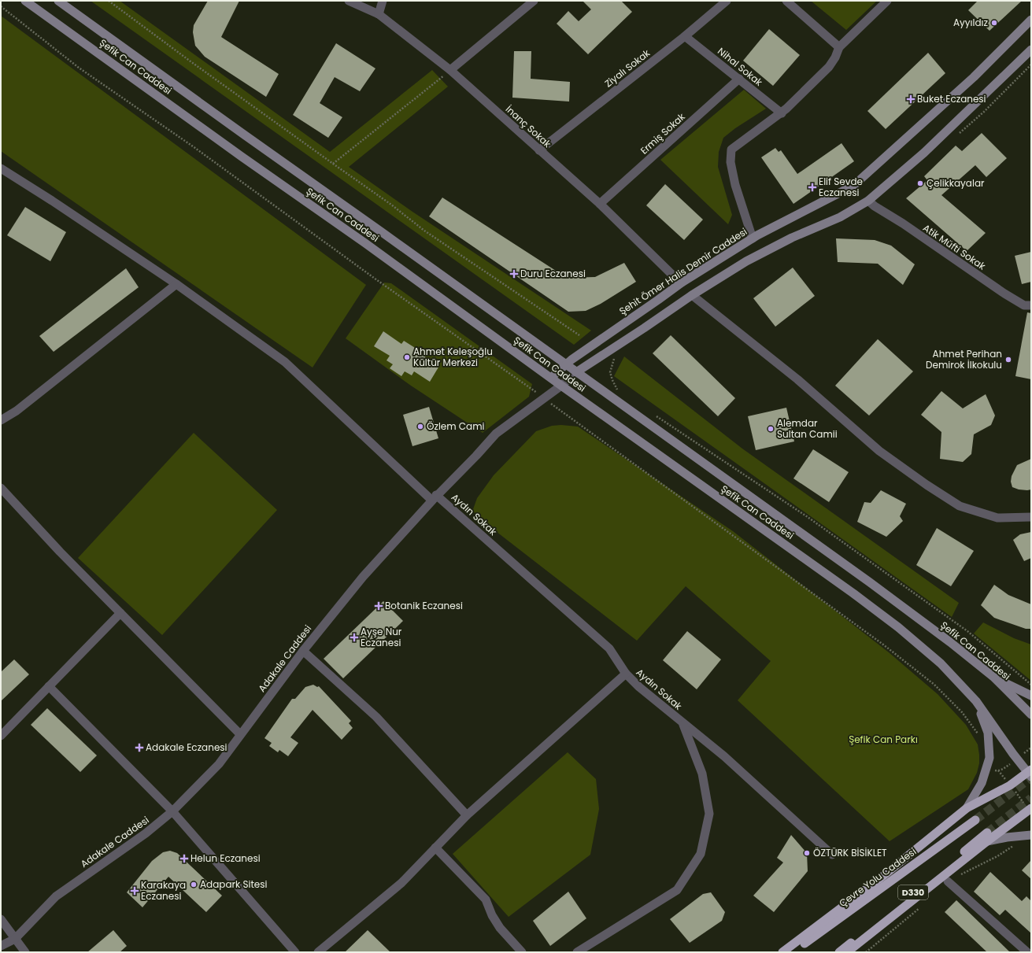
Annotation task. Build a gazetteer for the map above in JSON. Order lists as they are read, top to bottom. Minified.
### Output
{"streets":{"highway":["Çevre Yolu Caddesi","D330"],"main road":["Şefik Can Caddesi","Şehit Ömer Halis Demir Caddesi"],"street":["Nihal Sokak","Ziyalı Sokak","İnanç Sokak","Ermiş Sokak","Atik Müfti Sokak","Aydın Sokak","Adakale Caddesi"]},"crossings":[["Şefik Can Caddesi","Şehit Ömer Halis Demir Caddesi"],["Şefik Can Caddesi","Adakale Caddesi"],["Nihal Sokak","Ziyalı Sokak"],["Nihal Sokak","Ermiş Sokak"],["Ziyalı Sokak","İnanç Sokak"],["İnanç Sokak","Ermiş Sokak"],["İnanç Sokak","Şehit Ömer Halis Demir Caddesi"],["Aydın Sokak","Adakale Caddesi"]],"parks":["Şefik Can Parkı"],"places":{"other":["Ayyıldız","Çelikkayalar","Ahmet Keleşoğlu Kültür Merkezi","Ahmet Perihan Demirok İlkokulu","Özlem Cami","Alemdar Sultan Camii","ÖZTÜRK BİSİKLET","Adapark Sitesi"],"health":["Buket Eczanesi","Elif Sevde Eczanesi","Duru Eczanesi","Botanik Eczanesi","Ayşe Nur Eczanesi","Adakale Eczanesi","Helun Eczanesi","Karakaya Eczanesi"]}}
